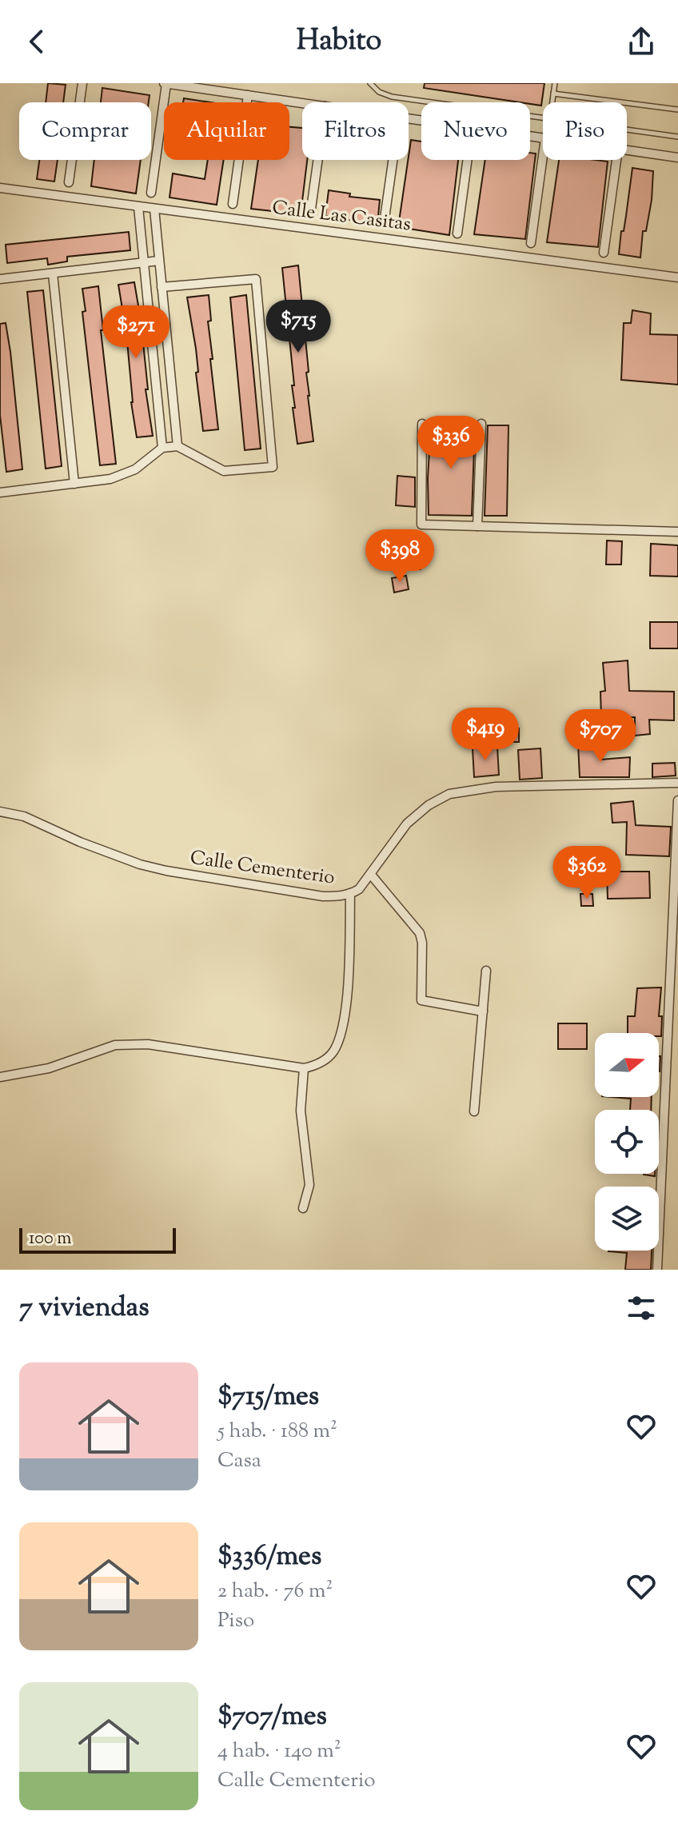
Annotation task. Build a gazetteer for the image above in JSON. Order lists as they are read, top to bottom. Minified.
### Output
{"streets":{"street":["Calle Las Casitas","Calle Cementerio"]},"scale_bar":"100 m","north":"right","page":{"header":"Habito","chip":["Comprar","Alquilar","Filtros","Nuevo","Piso"],"price":["$715","$271","$336","$398","$419","$707","$362"],"scale":"100 m","heading":"7 viviendas","list":[{"name":"$715/mes","note":"5 hab. · 188 m² · Casa"},{"name":"$336/mes","note":"2 hab. · 76 m² · Piso"},{"name":"$707/mes","note":"4 hab. · 140 m² · Calle Cementerio"}]}}
